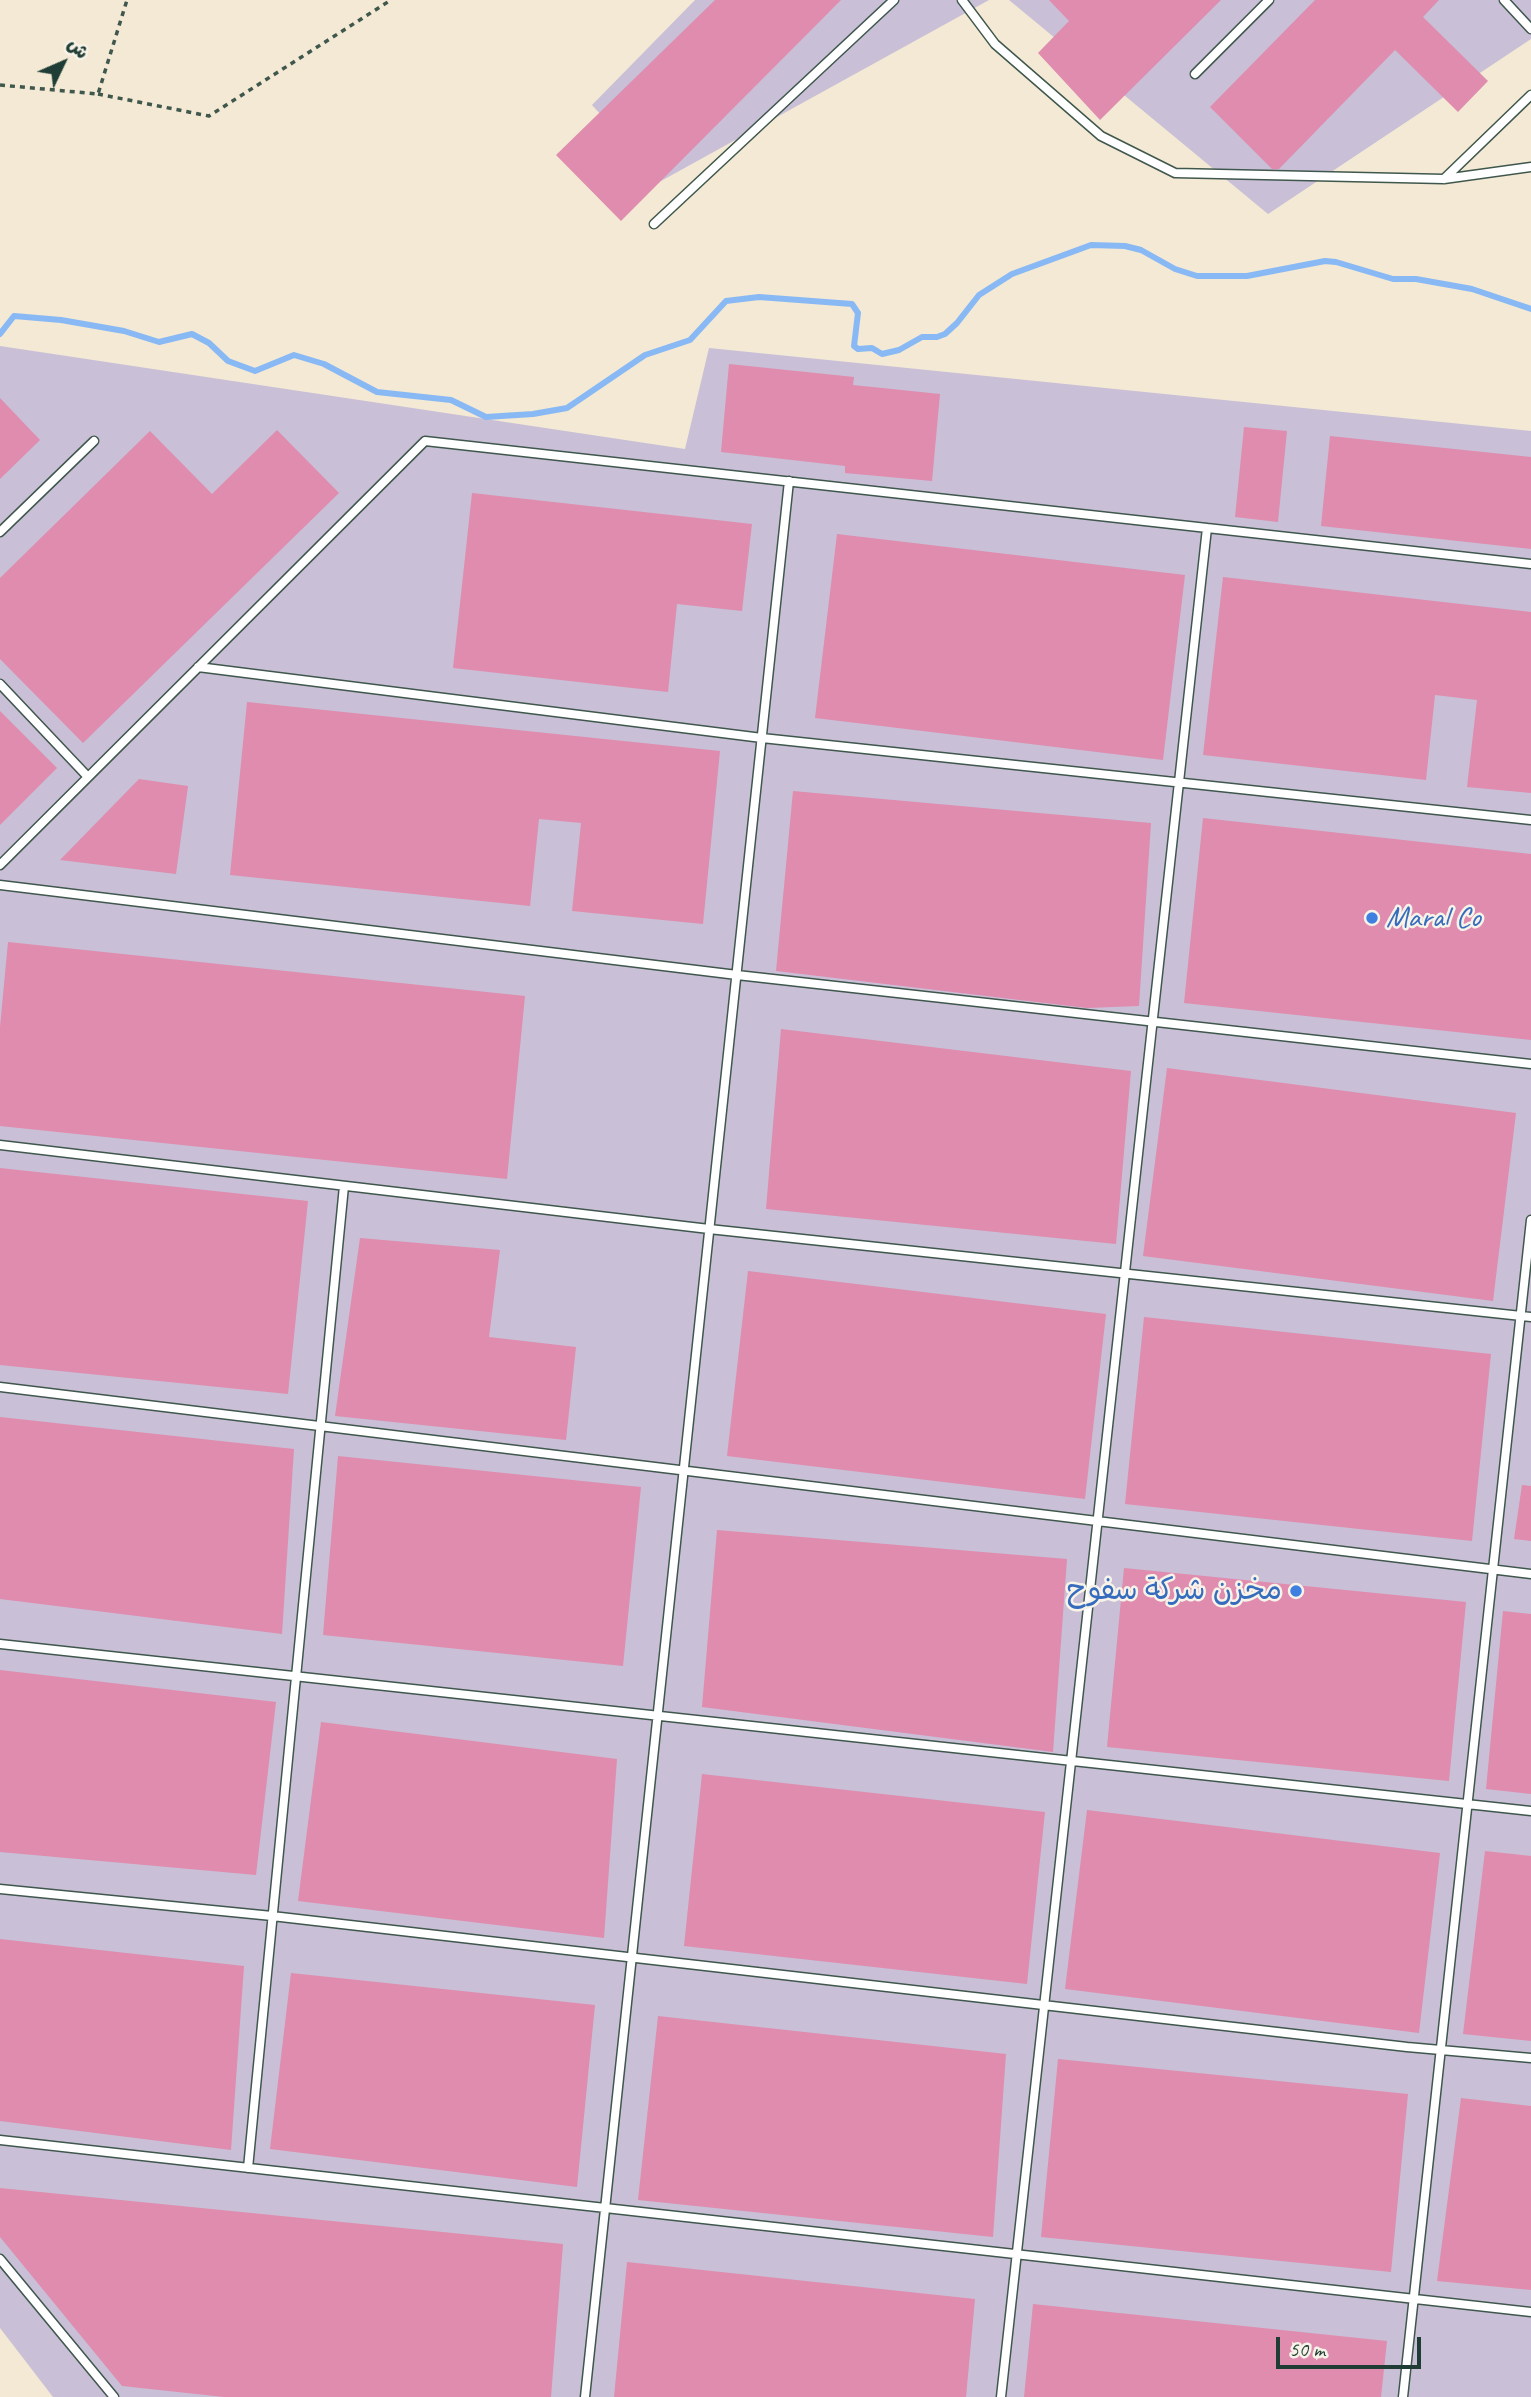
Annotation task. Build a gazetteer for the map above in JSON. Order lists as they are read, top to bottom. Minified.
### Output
{"places":["Maral Co","مخزن شركة سفوح"],"scale_bar":"50 m","north":"top right"}
